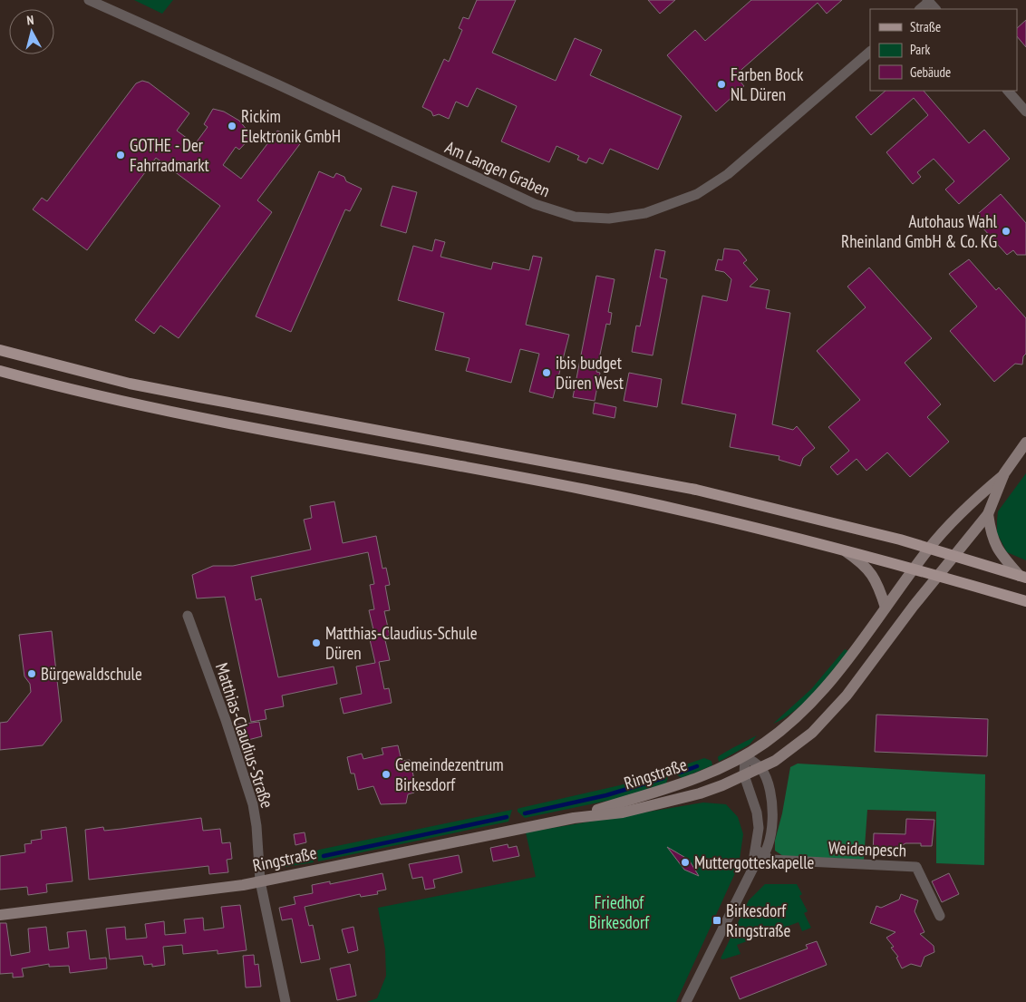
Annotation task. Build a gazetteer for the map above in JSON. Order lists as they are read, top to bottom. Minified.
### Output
{"streets":{"main road":["Ringstraße"],"street":["Am Langen Graben","Matthias-Claudius-Straße","Weidenpesch"]},"crossings":[["Matthias-Claudius-Straße","Ringstraße"]],"parks":["Friedhof Birkesdorf"],"places":{"other":["Farben Bock NL Düren","Rickim Elektronik GmbH","GOTHE - Der Fahrradmarkt","Autohaus Wahl Rheinland GmbH & Co. KG","ibis budget Düren West","Matthias-Claudius-Schule Düren","Bürgewaldschule","Gemeindezentrum Birkesdorf","Muttergotteskapelle"],"transit":["Birkesdorf Ringstraße"]},"legend":["Straße","Park","Gebäude"],"north":"top"}
